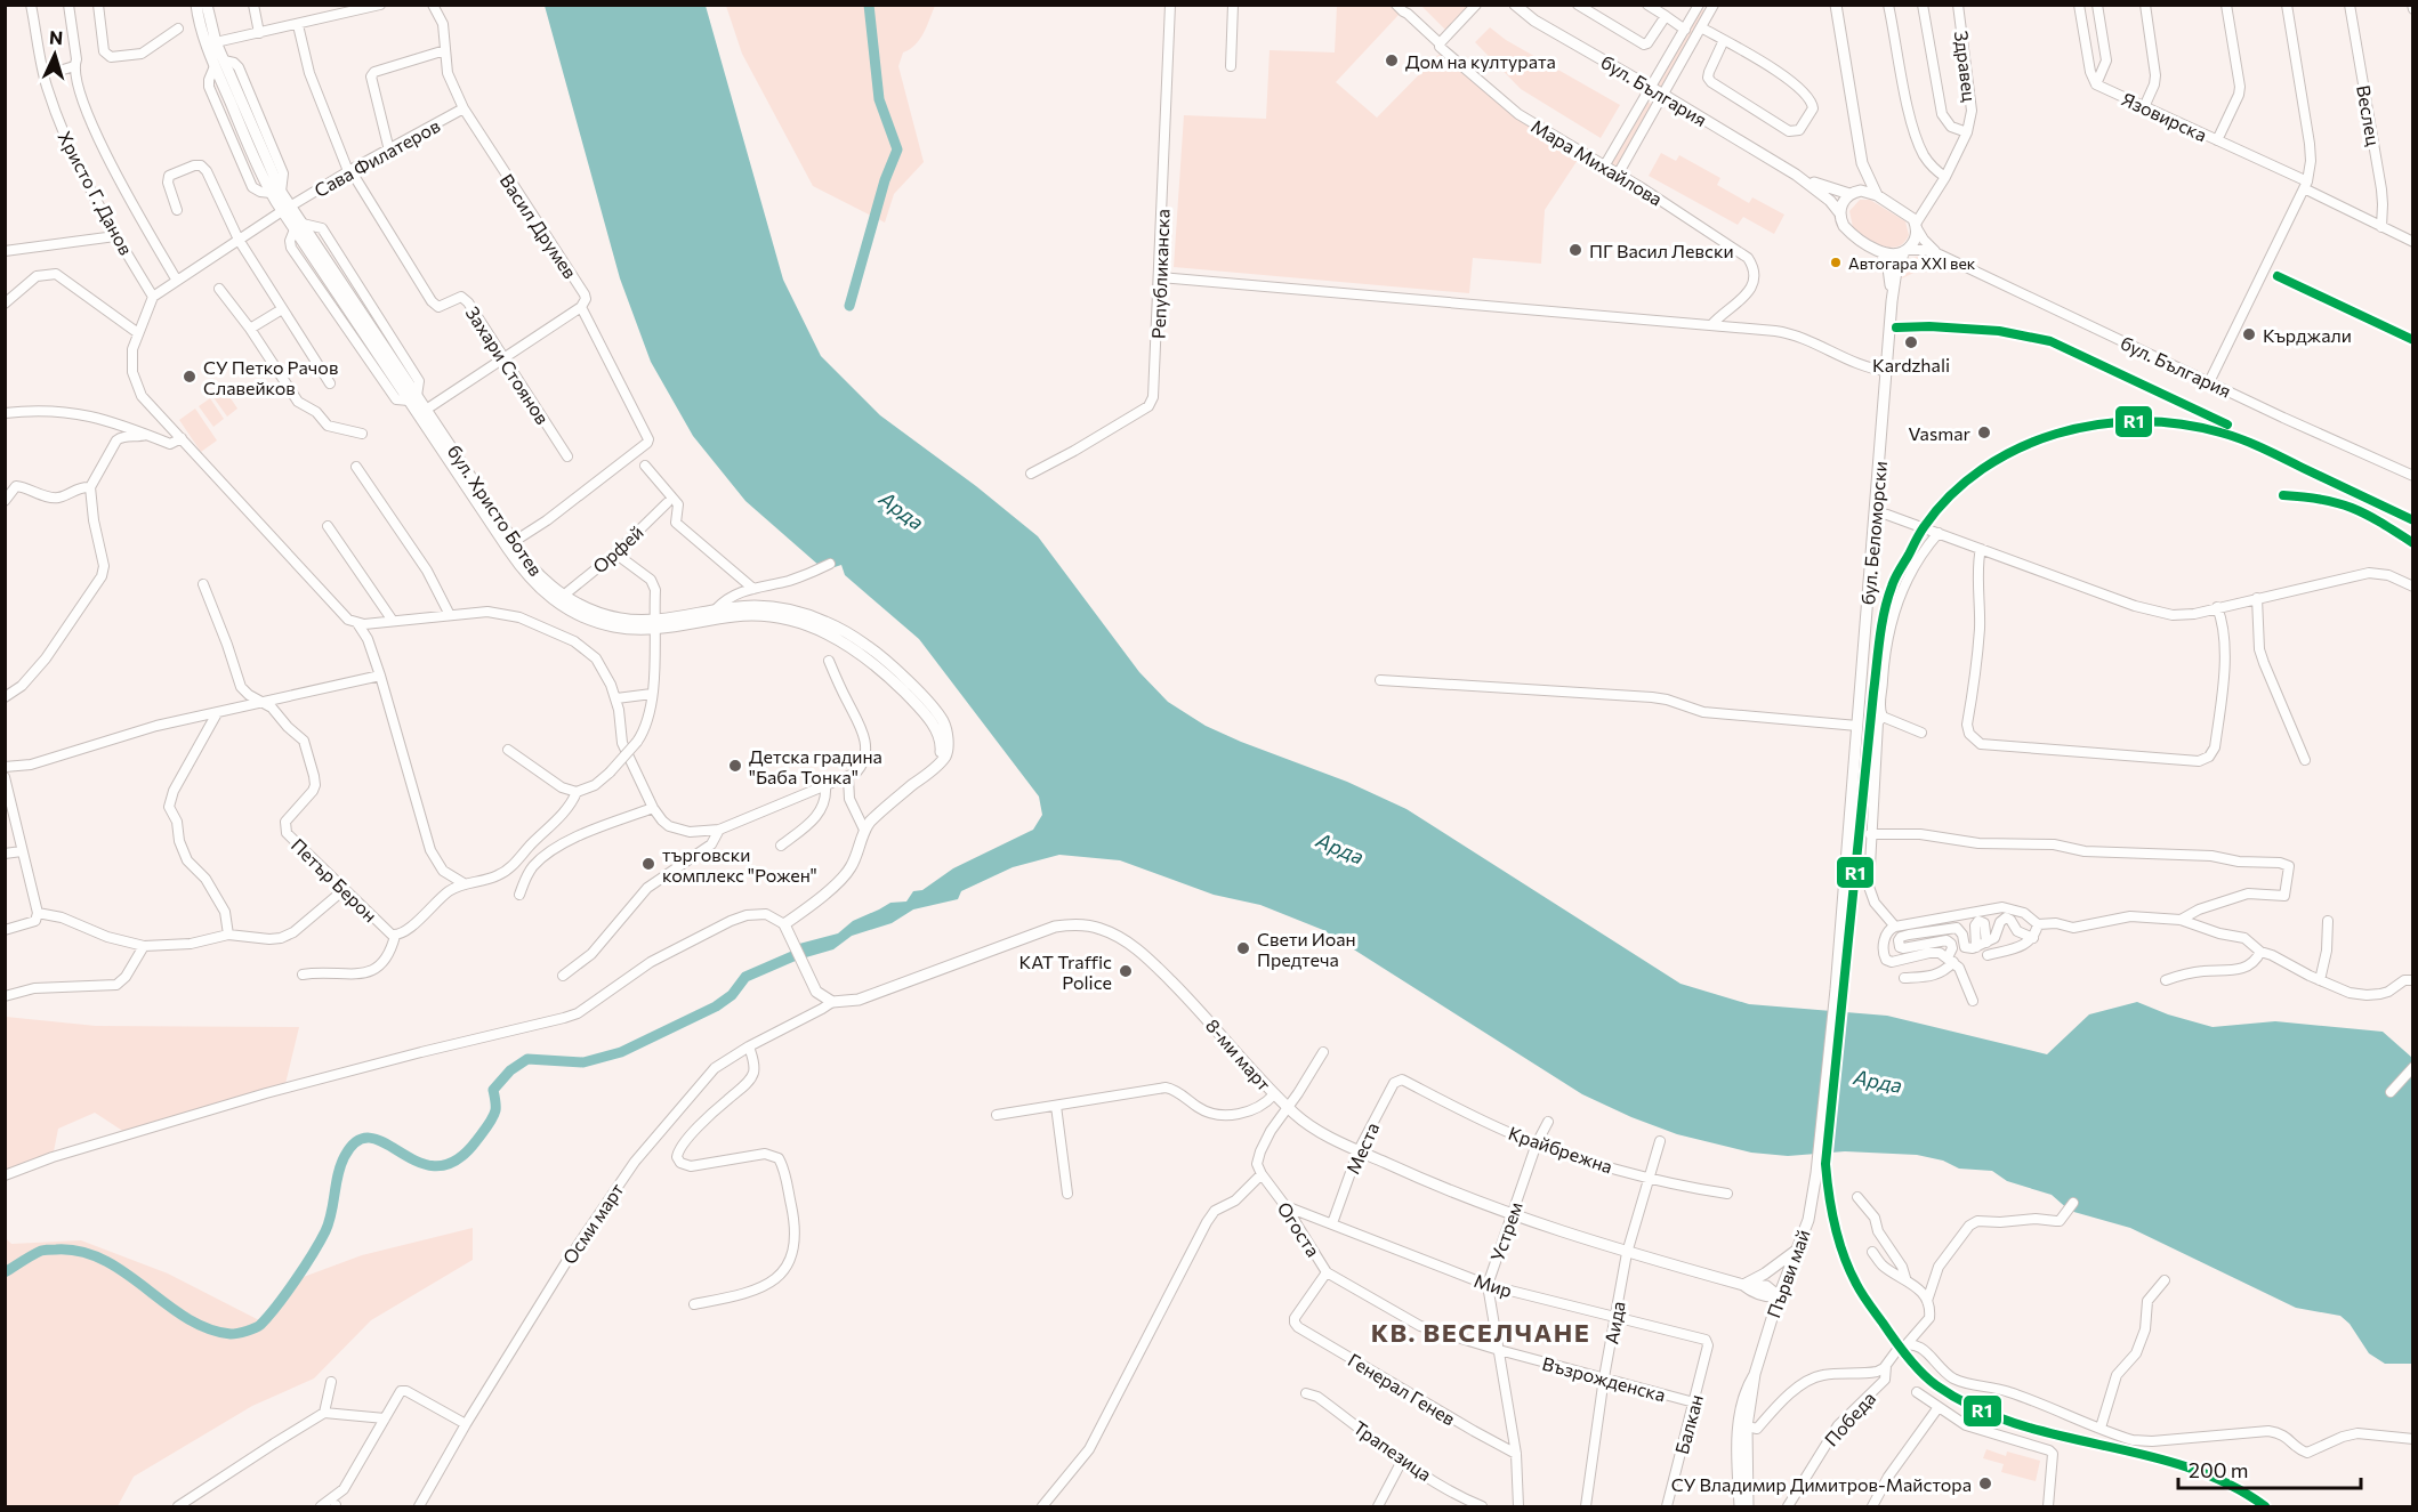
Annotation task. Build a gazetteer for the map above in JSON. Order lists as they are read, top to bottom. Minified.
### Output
{"streets":{"main road":["бул. България","бул. Христо Ботев","бул. Беломорски","8-ми март","Първи май"],"street":["Здравец","Веслец","Язовирска","Сава Филатеров","Мара Михайлова","Христо Г. Данов","Васил Друмев","Републиканска","Захари Стоянов","Орфей","Петър Берон","Места","Крайбрежна","Осми март","Огоста","Устрем","Мир","Аида","Възрожденска","Генерал Генев","Победа","Балкан","Трапезица"]},"crossings":[["бул. България","бул. Беломорски"],["Веслец","Язовирска"],["Сава Филатеров","Христо Г. Данов"],["Сава Филатеров","Васил Друмев"],["Сава Филатеров","Захари Стоянов"],["Сава Филатеров","бул. Христо Ботев"],["Васил Друмев","бул. Христо Ботев"],["бул. Христо Ботев","Петър Берон"],["бул. Беломорски","Първи май"],["Орфей","Петър Берон"],["8-ми март","Места"],["8-ми март","Осми март"],["8-ми март","Устрем"],["8-ми март","Аида"],["Места","Крайбрежна"],["Места","Мир"],["Крайбрежна","Устрем"],["Крайбрежна","Аида"],["Огоста","Мир"],["Огоста","Възрожденска"],["Огоста","Генерал Генев"],["Устрем","Мир"],["Устрем","Възрожденска"],["Устрем","Генерал Генев"],["Мир","Аида"],["Мир","Балкан"],["Аида","Възрожденска"],["Възрожденска","Балкан"]],"districts":["КВ. ВЕСЕЛЧАНЕ"],"water":["Арда"],"places":["Дом на културата","ПГ Васил Левски","Автогара XXI век","Кърджали","Kardzhali","СУ Петко Рачов Славейков","Vasmar","Детска градина \"Баба Тонка\"","търговски комплекс \"Рожен\"","Свети Иоан Предтеча","KAT Traffic Police","СУ Владимир Димитров-Майстора"],"lines":["transit line R1"],"scale_bar":"200 m","north":"top"}
